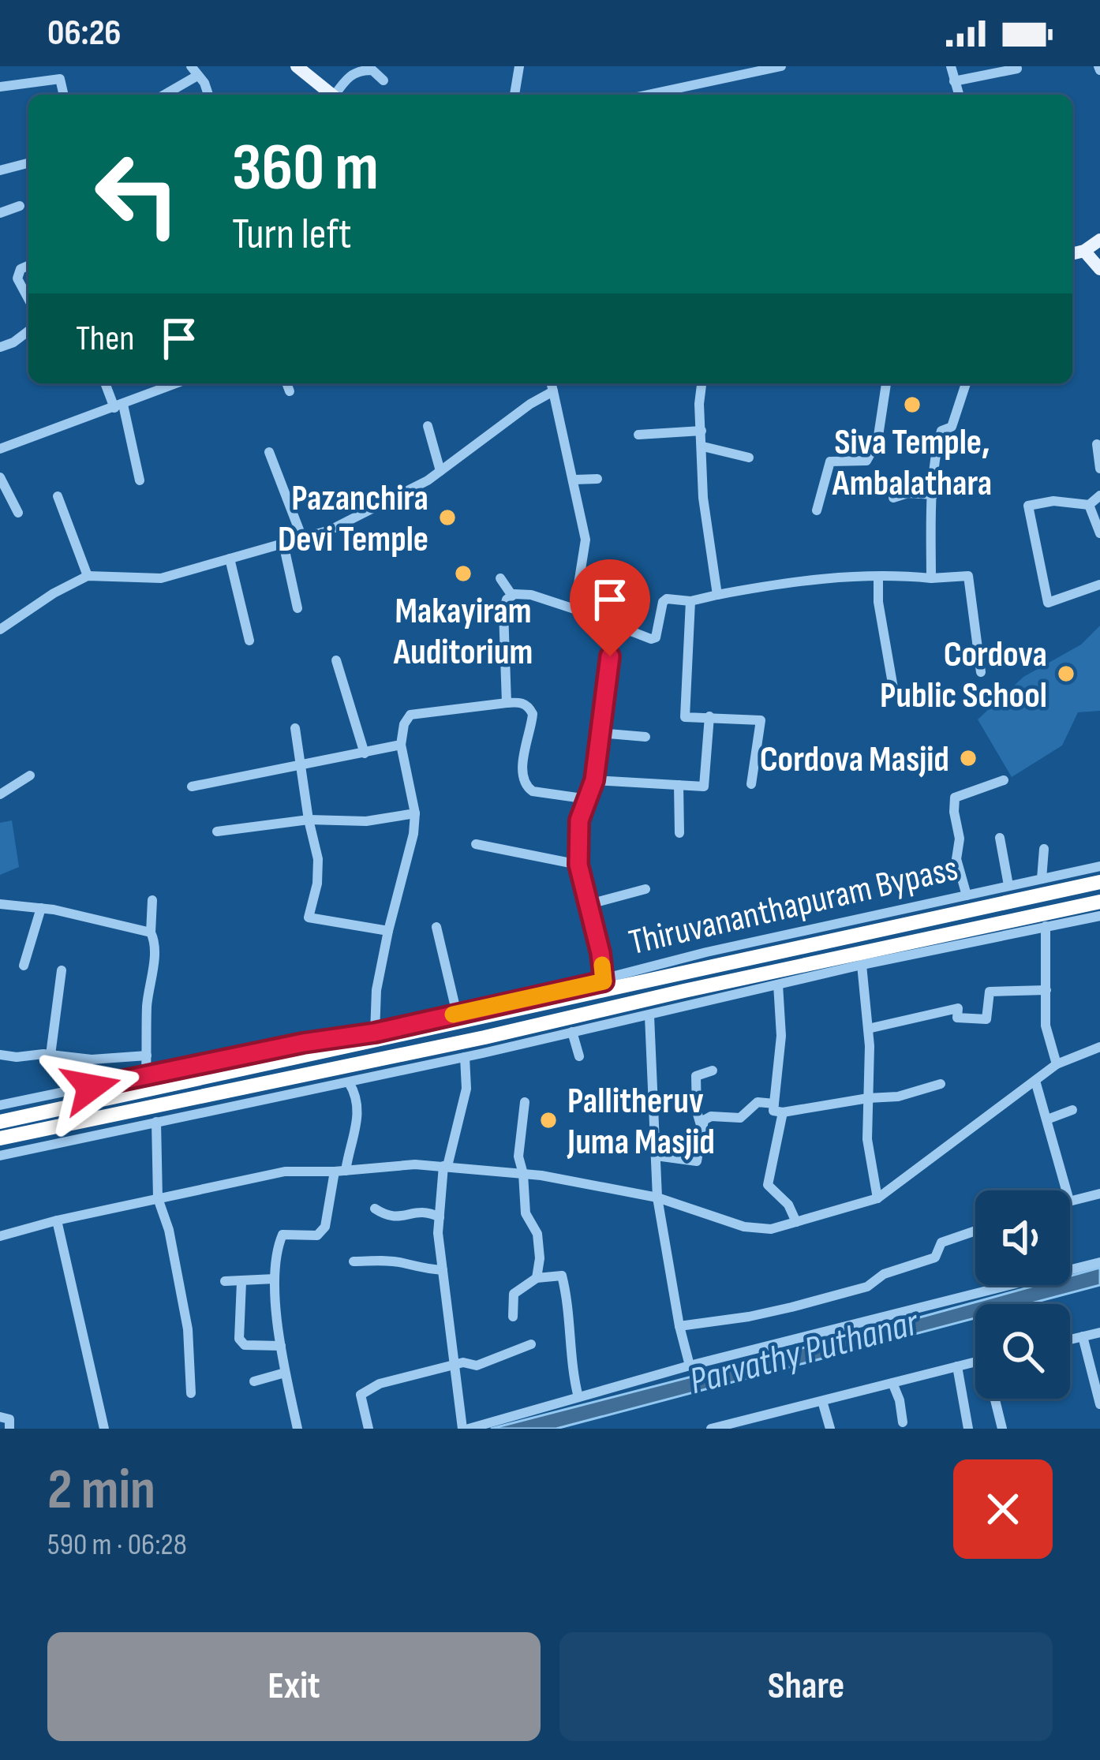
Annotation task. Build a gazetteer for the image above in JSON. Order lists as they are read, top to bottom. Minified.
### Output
{"streets":{"highway":["Thiruvananthapuram Bypass"]},"water":["Parvathy Puthanar"],"places":["Siva Temple, Ambalathara","Pazanchira Devi Temple","Makayiram Auditorium","Cordova Public School","Cordova Masjid","Pallitheruv Juma Masjid"],"page":{"status":"06:26","turn":["360 m","Turn left"],"then":"Then","heading":["2 min","590 m · 06:28"],"buttons":["Exit","Share"]}}
